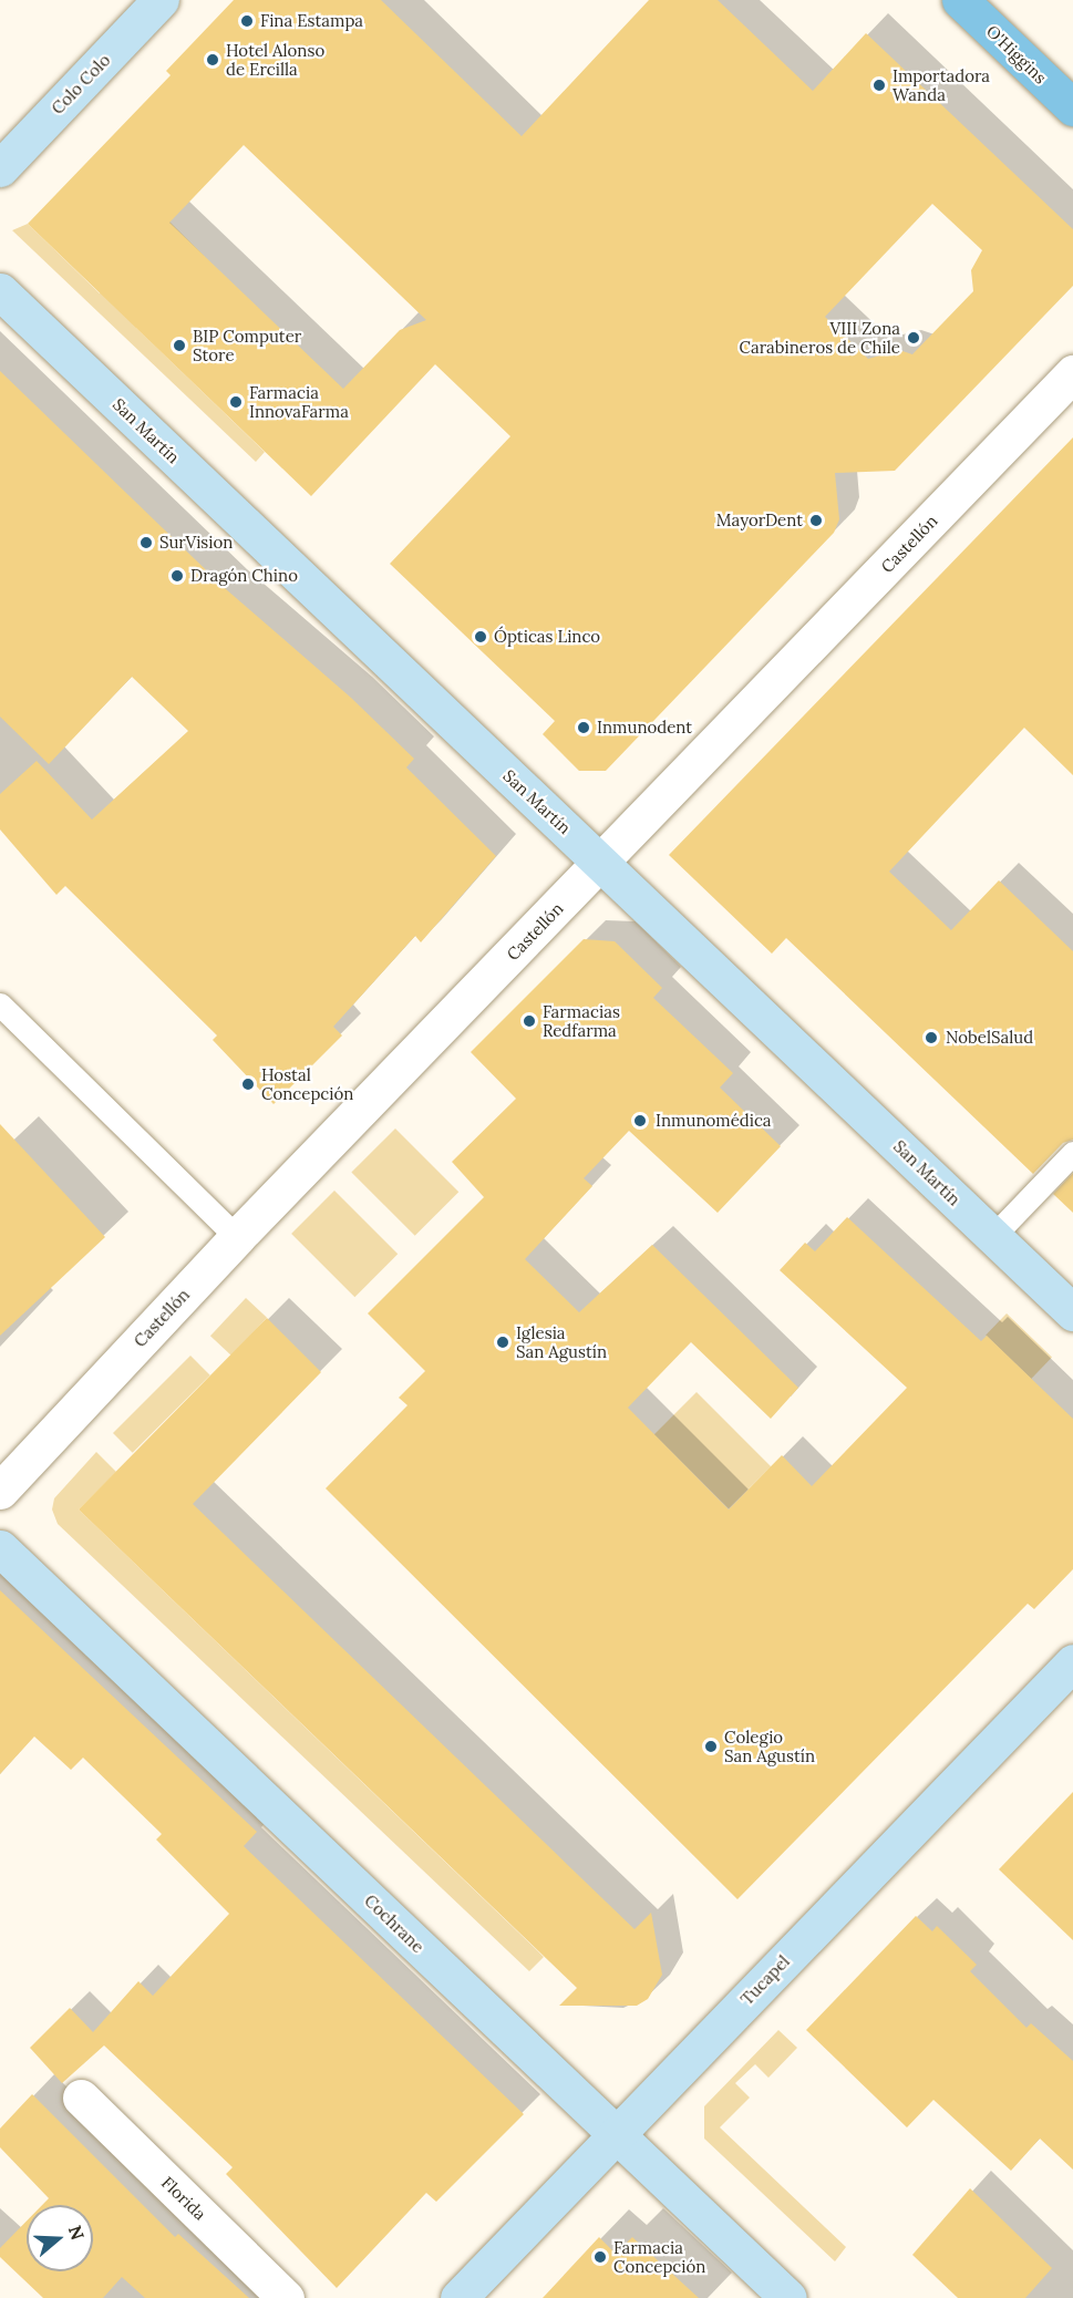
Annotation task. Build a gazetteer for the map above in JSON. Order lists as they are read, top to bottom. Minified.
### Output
{"streets":{"main road":["O'Higgins","Colo Colo","San Martín","Cochrane","Tucapel"],"street":["Castellón","Florida"]},"crossings":[["San Martín","Castellón"],["Cochrane","Tucapel"]],"places":["Fina Estampa","Hotel Alonso de Ercilla","Importadora Wanda","VIII Zona Carabineros de Chile","BIP Computer Store","Farmacia InnovaFarma","MayorDent","SurVision","Dragón Chino","Ópticas Linco","Inmunodent","Farmacias Redfarma","NobelSalud","Hostal Concepción","Inmunomédica","Iglesia San Agustín","Colegio San Agustín","Farmacia Concepción"],"north":"right"}
